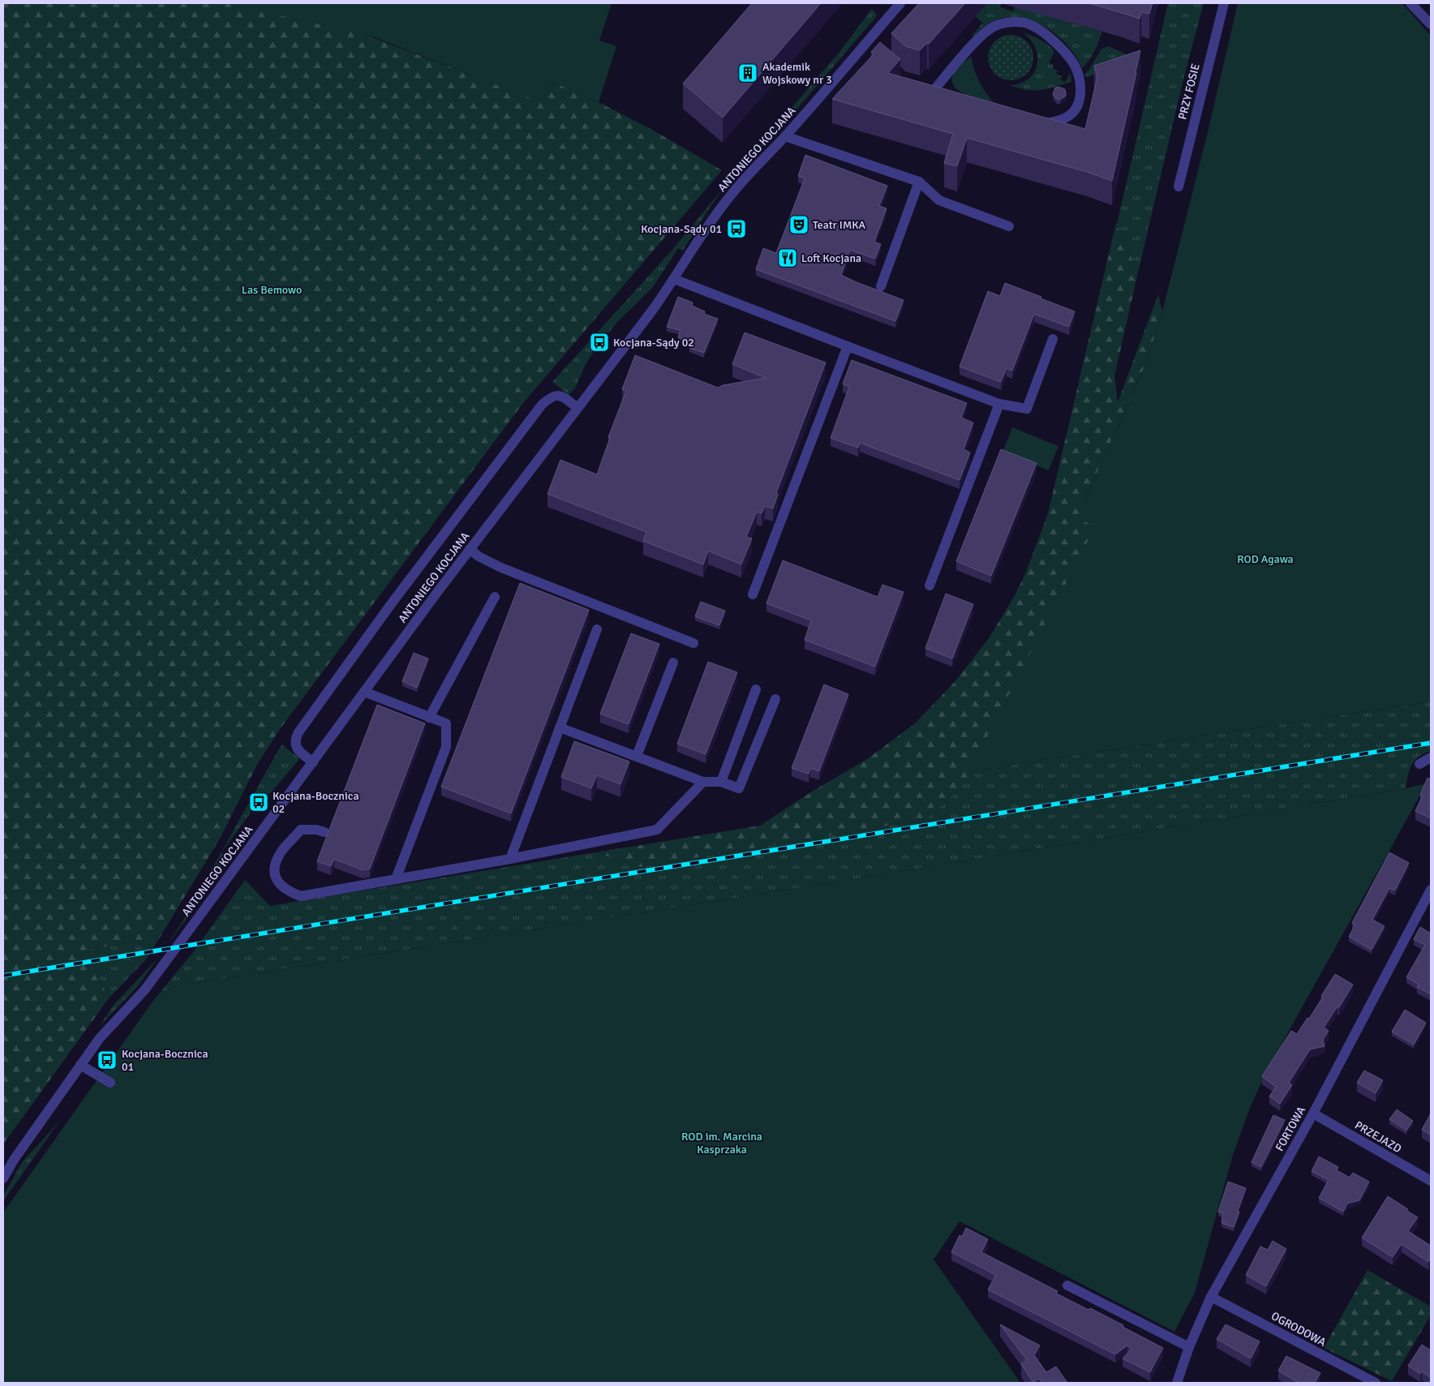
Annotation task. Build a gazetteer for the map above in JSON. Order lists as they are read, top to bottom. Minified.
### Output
{"streets":{"street":["PRZY FOSIE","ANTONIEGO KOCJANA","FORTOWA","PRZEJAZD","OGRODOWA"]},"crossings":[["FORTOWA","PRZEJAZD"],["FORTOWA","OGRODOWA"]],"parks":["Las Bemowo","ROD Agawa","ROD im. Marcina Kasprzaka"],"places":{"building":["Akademik Wojskowy nr 3"],"theatre":["Teatr IMKA"],"bus stop":["Kocjana-Sądy 01","Kocjana-Sądy 02","Kocjana-Bocznica 02","Kocjana-Bocznica 01"],"restaurant":["Loft Kocjana"]}}
